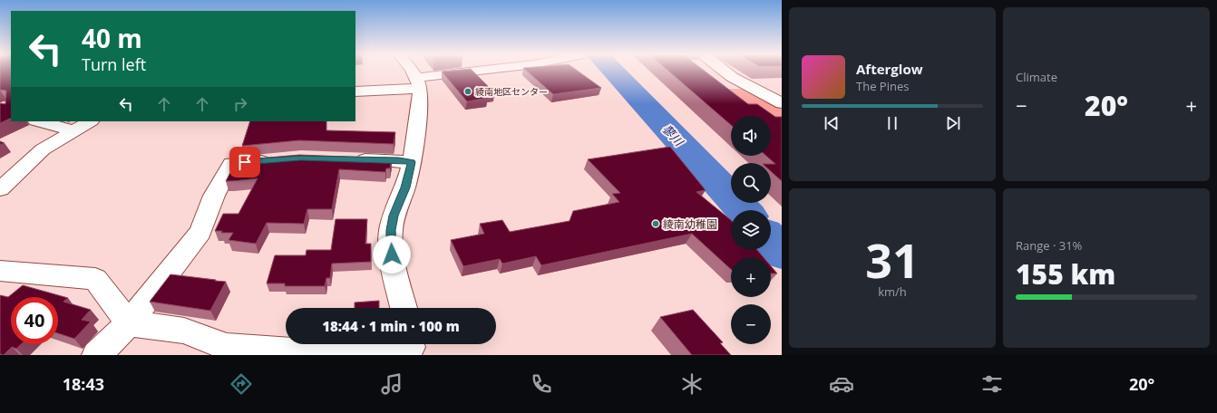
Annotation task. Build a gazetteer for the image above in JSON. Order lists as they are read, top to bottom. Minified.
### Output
{"water":["蓼川"],"places":["綾南地区センター","綾南幼稚園"],"page":{"tile":["Climate",["31","km/h"],["Range · 31%","155 km"]],"turn":["40 m","Turn left"],"song":["Afterglow","The Pines"],"heat":["−","20°","+"],"map_buttons":["+","−"],"limit":"40","trip":"18:44 · 1 min · 100 m","tabs":["18:43","20°"]}}
